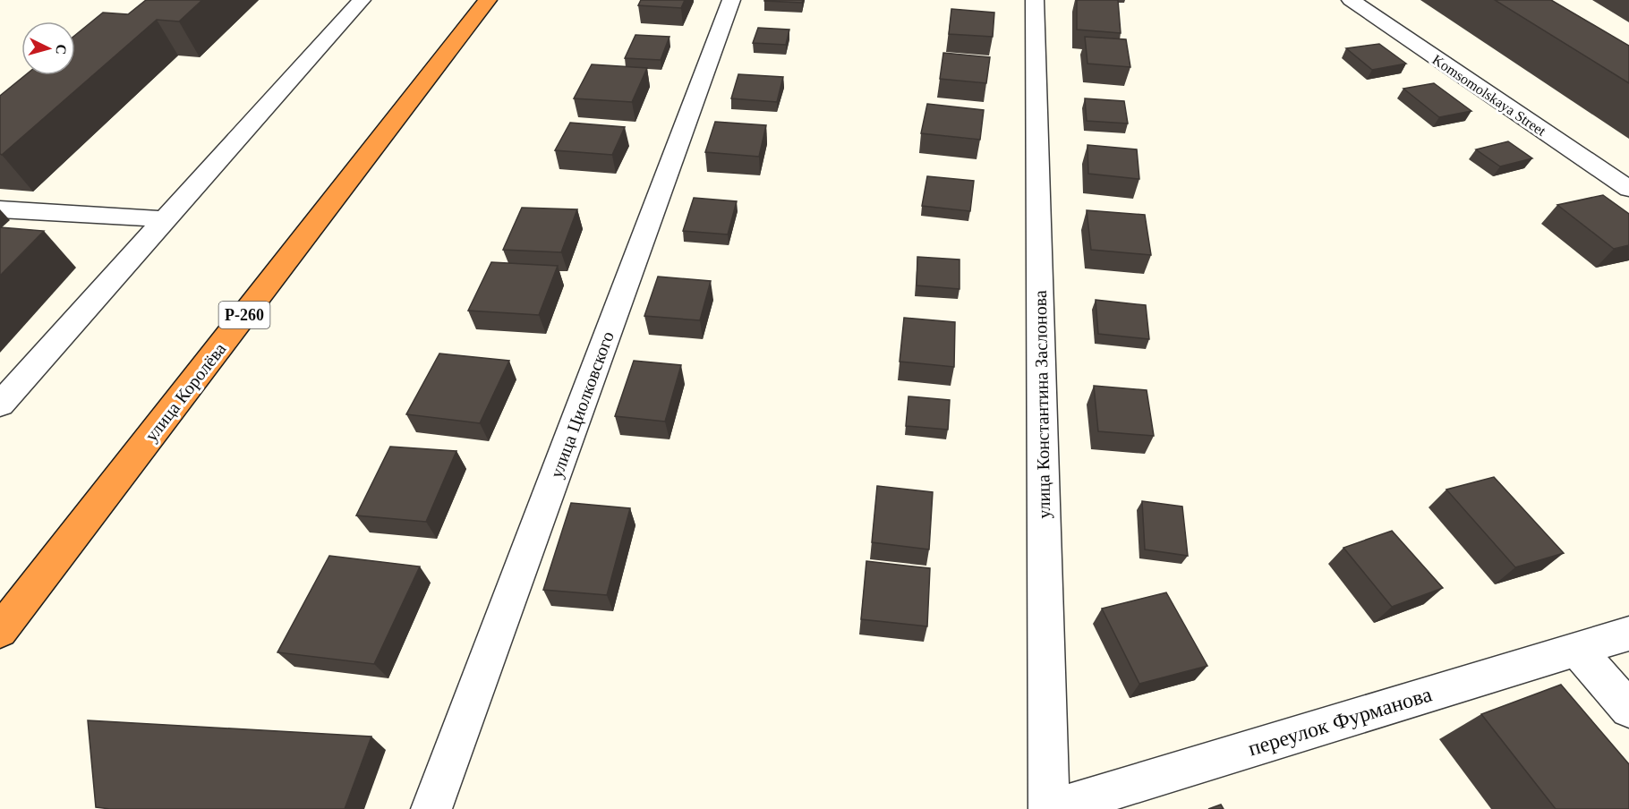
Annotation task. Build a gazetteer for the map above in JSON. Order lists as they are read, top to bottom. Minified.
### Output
{"streets":{"highway":["Р-260","улица Королёва"],"street":["Komsomolskaya Street","улица Циолковского","улица Константина Заслонова","переулок Фурманова"]},"crossings":[["улица Константина Заслонова","переулок Фурманова"]],"north":"right"}
